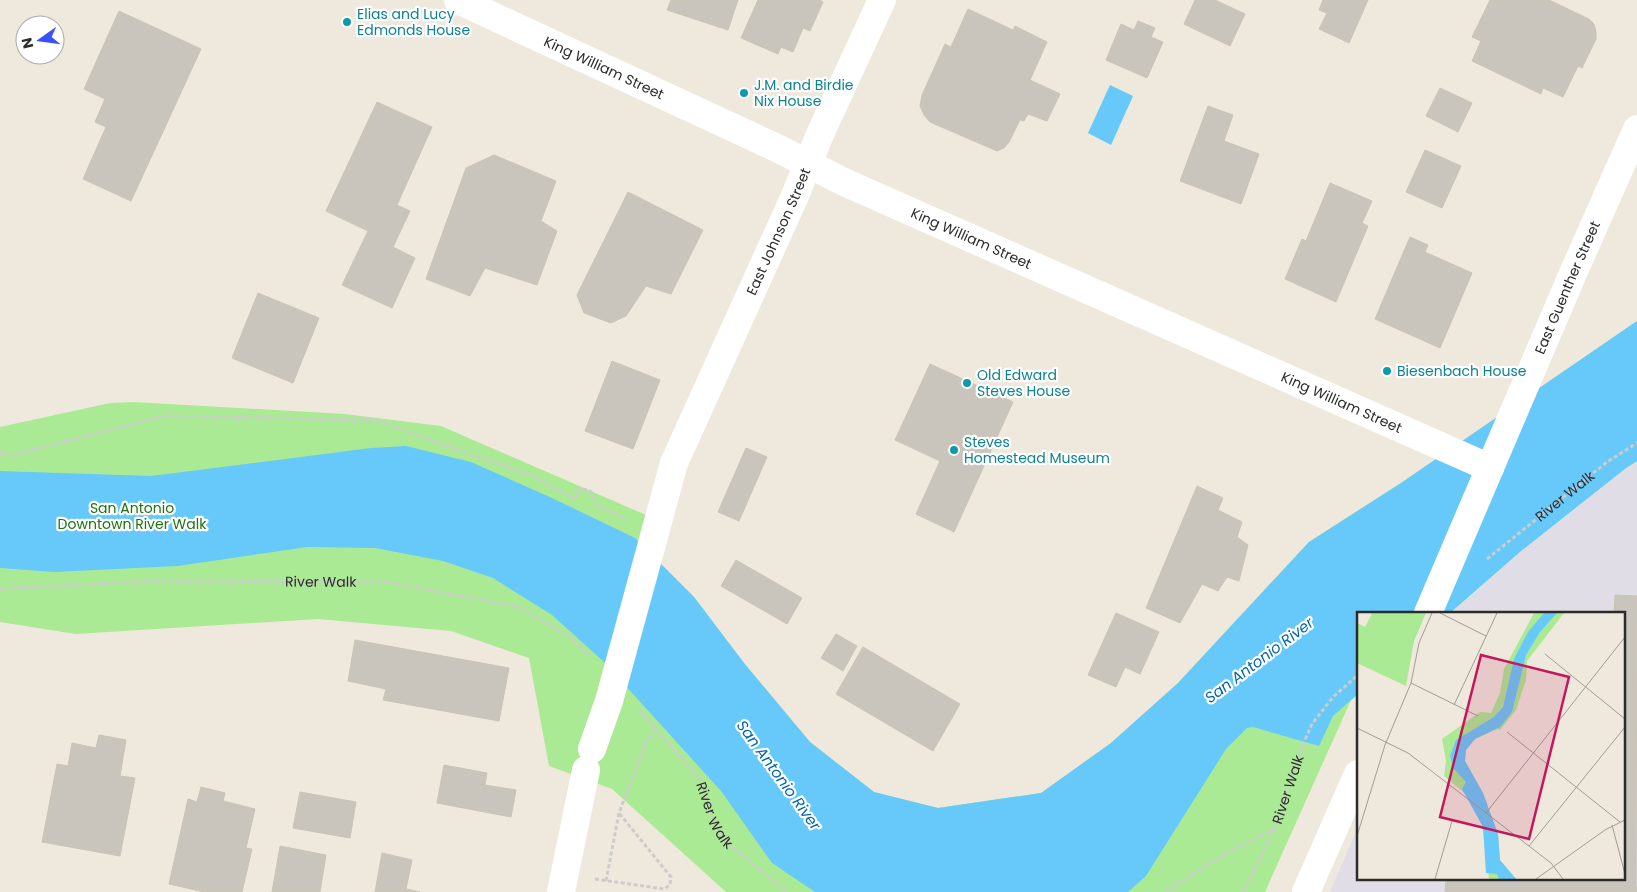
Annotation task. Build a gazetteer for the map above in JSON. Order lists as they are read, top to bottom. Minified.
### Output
{"streets":{"street":["King William Street","East Johnson Street","East Guenther Street"],"path":["River Walk"]},"crossings":[["King William Street","East Johnson Street"],["King William Street","East Guenther Street"]],"water":["San Antonio River"],"parks":["San Antonio Downtown River Walk"],"places":["Elias and Lucy Edmonds House","J.M. and Birdie Nix House","Biesenbach House","Old Edward Steves House","Steves Homestead Museum"],"north":"left"}
